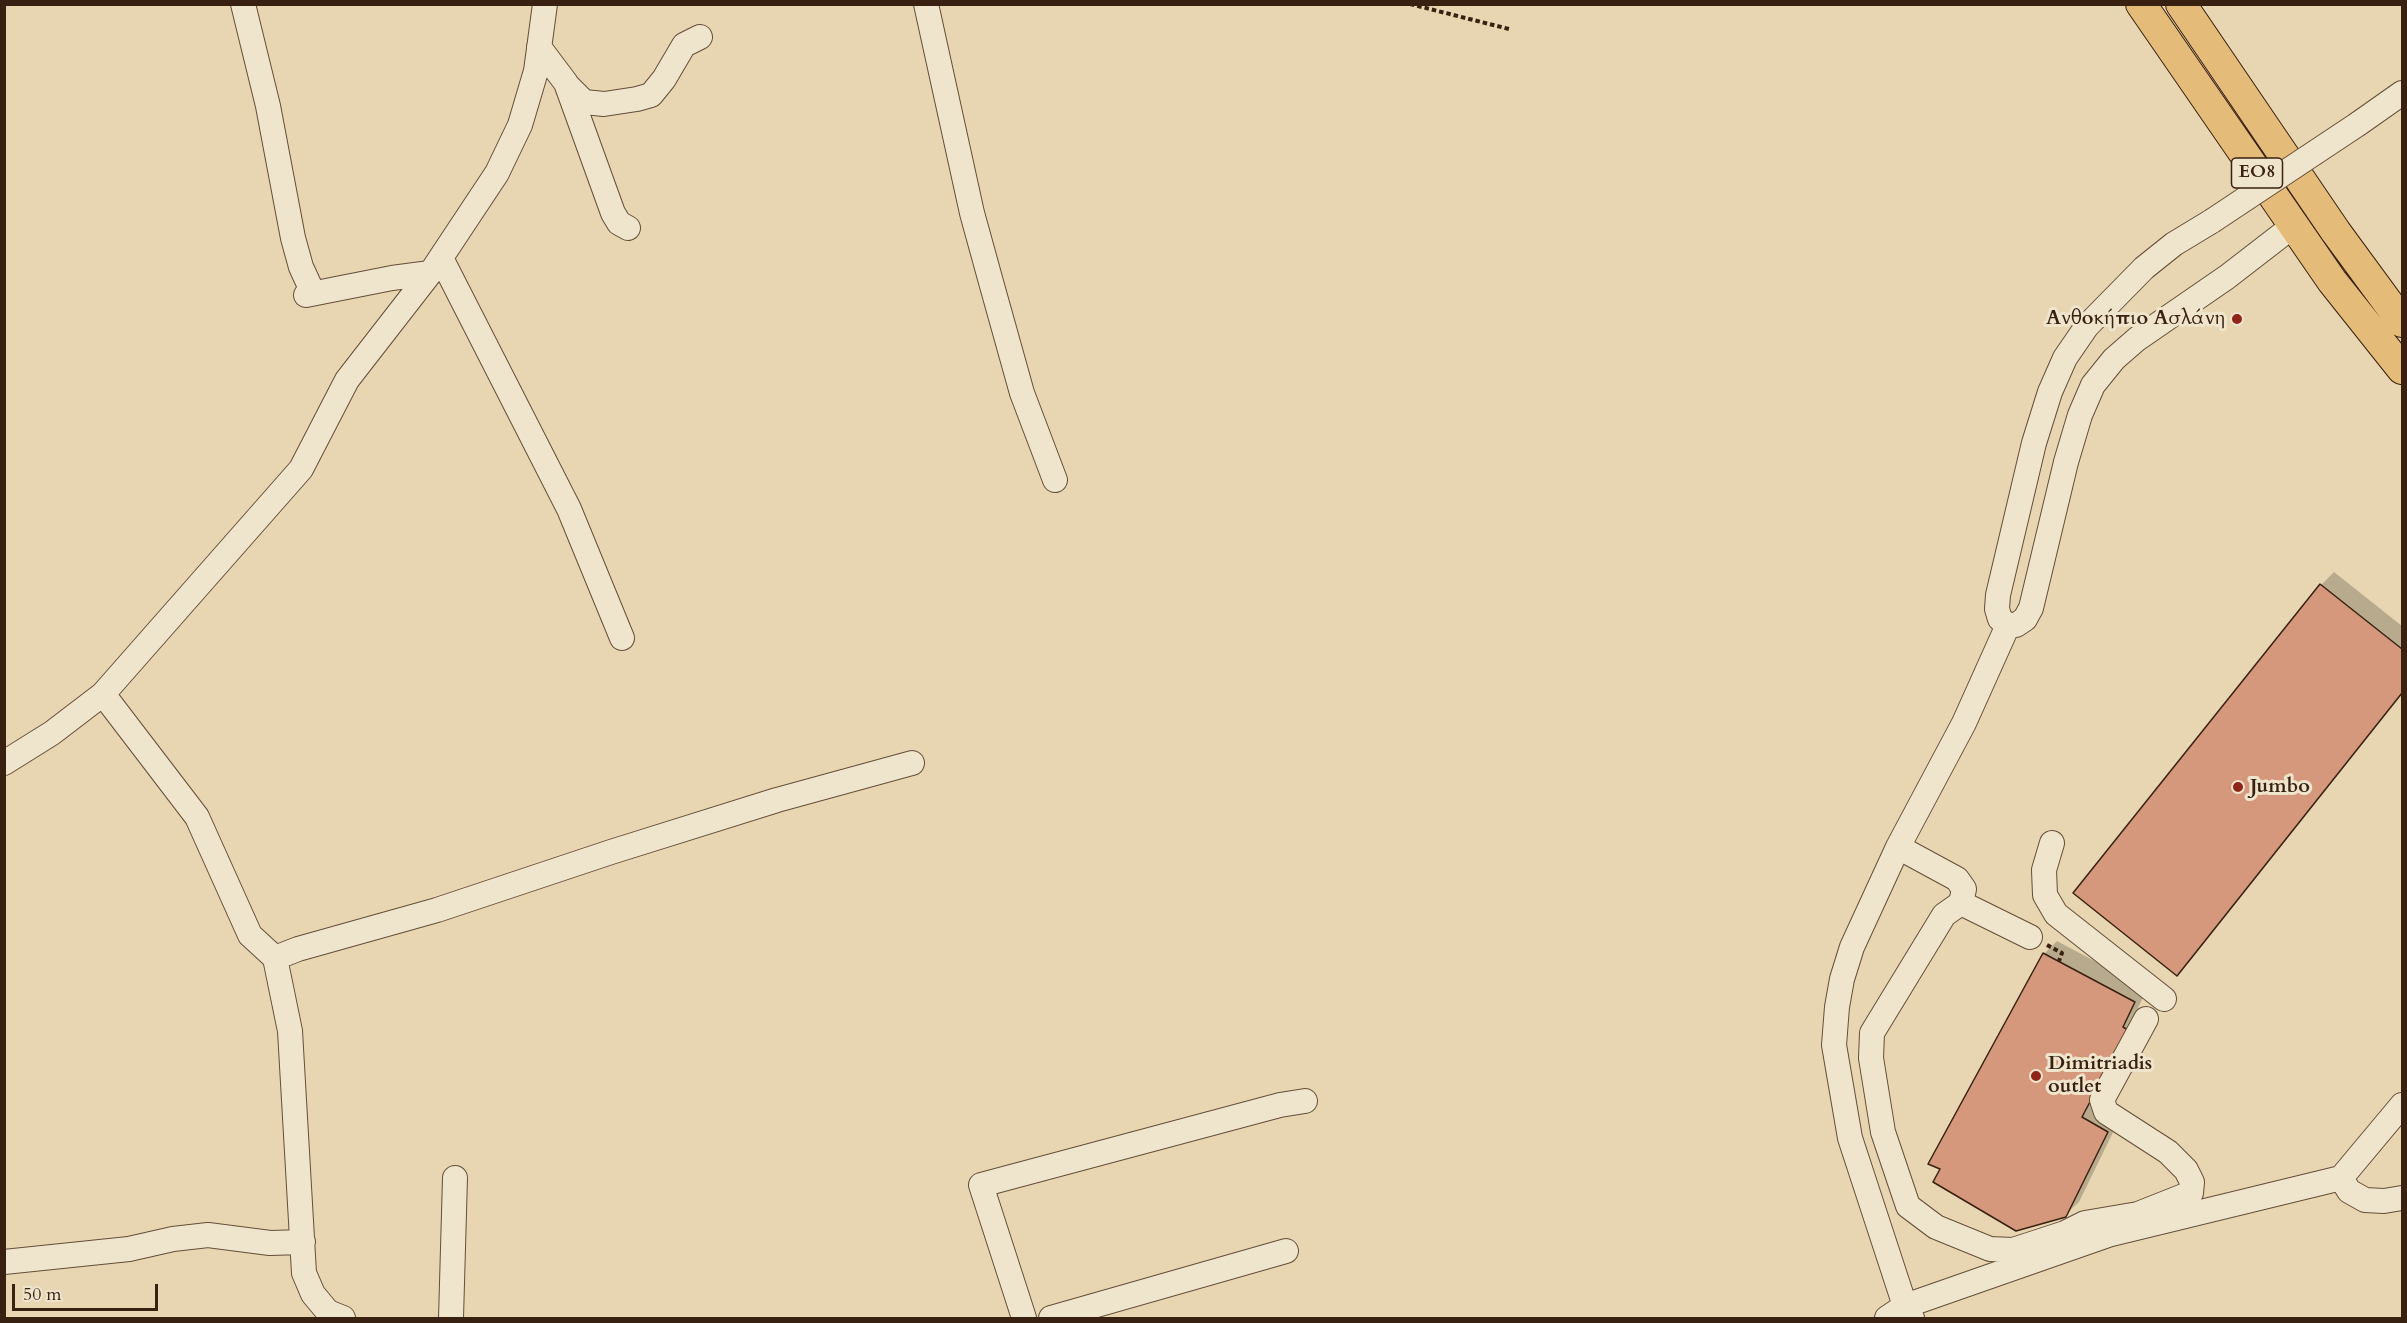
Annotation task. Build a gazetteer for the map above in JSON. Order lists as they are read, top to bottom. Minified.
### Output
{"streets":{"main road":["ΕΟ8"]},"places":["Ανθοκήπιο Ασλάνη","Jumbo","Dimitriadis outlet"],"scale_bar":"50 m"}
